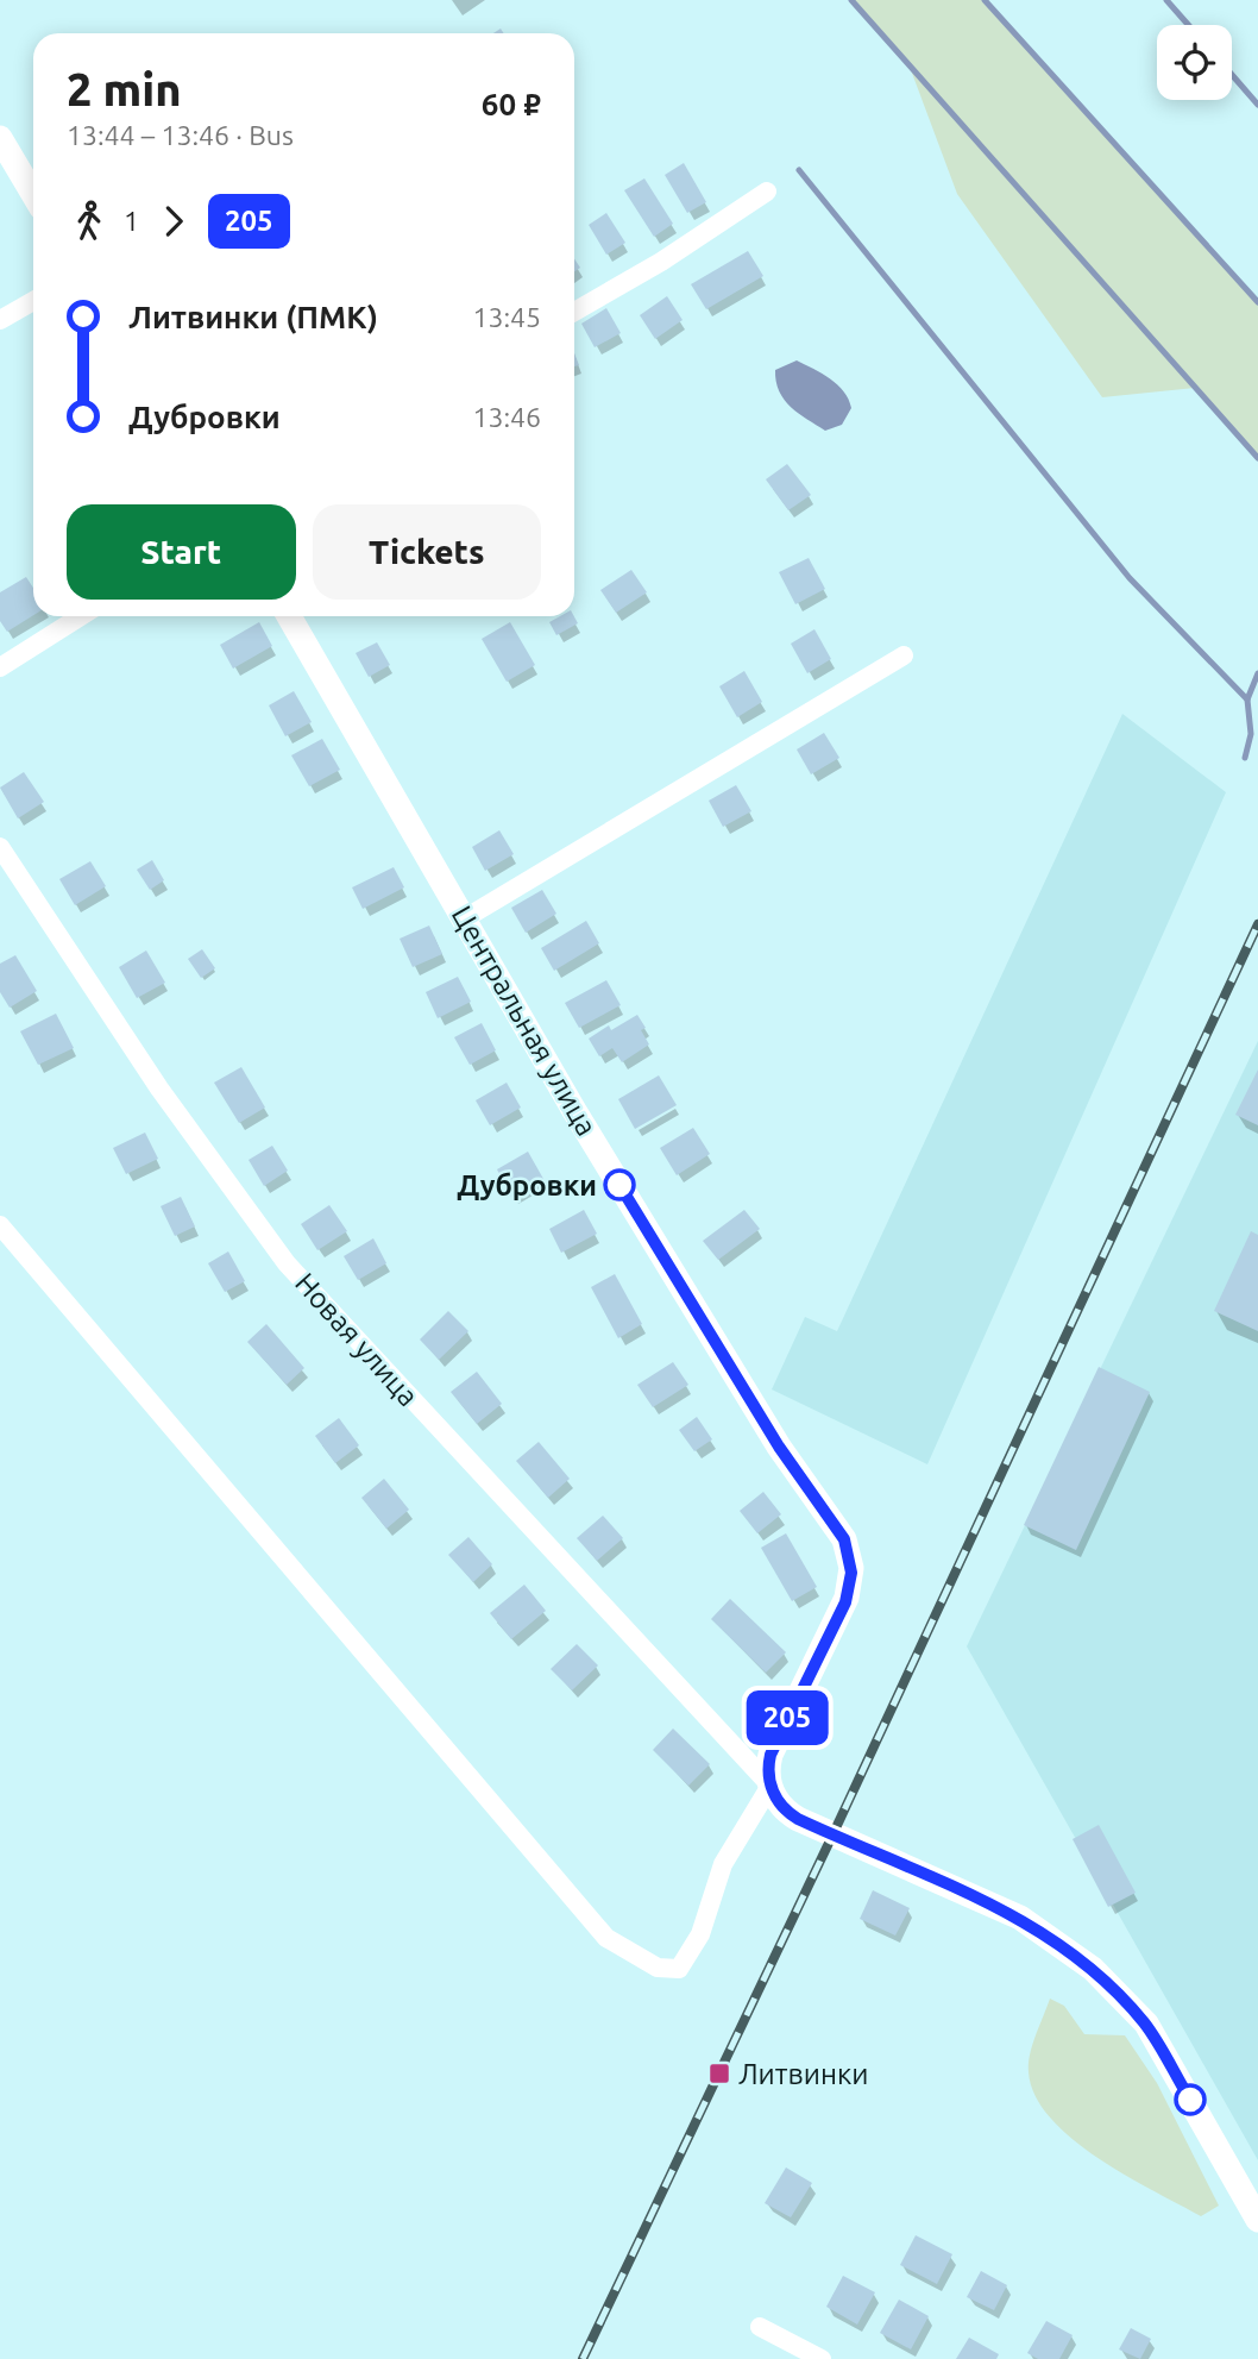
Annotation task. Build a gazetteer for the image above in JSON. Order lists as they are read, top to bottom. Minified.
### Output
{"streets":{"street":["Центральная улица","Новая улица"]},"crossings":[["Центральная улица","Новая улица"]],"places":{"other":["Дубровки"],"transit":["Литвинки"]},"lines":["bus line 205"],"page":{"on_map":"205","heading":["2 min","13:44 – 13:46 · Bus","60 ₽"],"legs":["1","205"],"list":[{"name":"Литвинки (ПМК)","value":"13:45"},{"name":"Дубровки","value":"13:46"}],"buttons":["Start","Tickets"]}}
